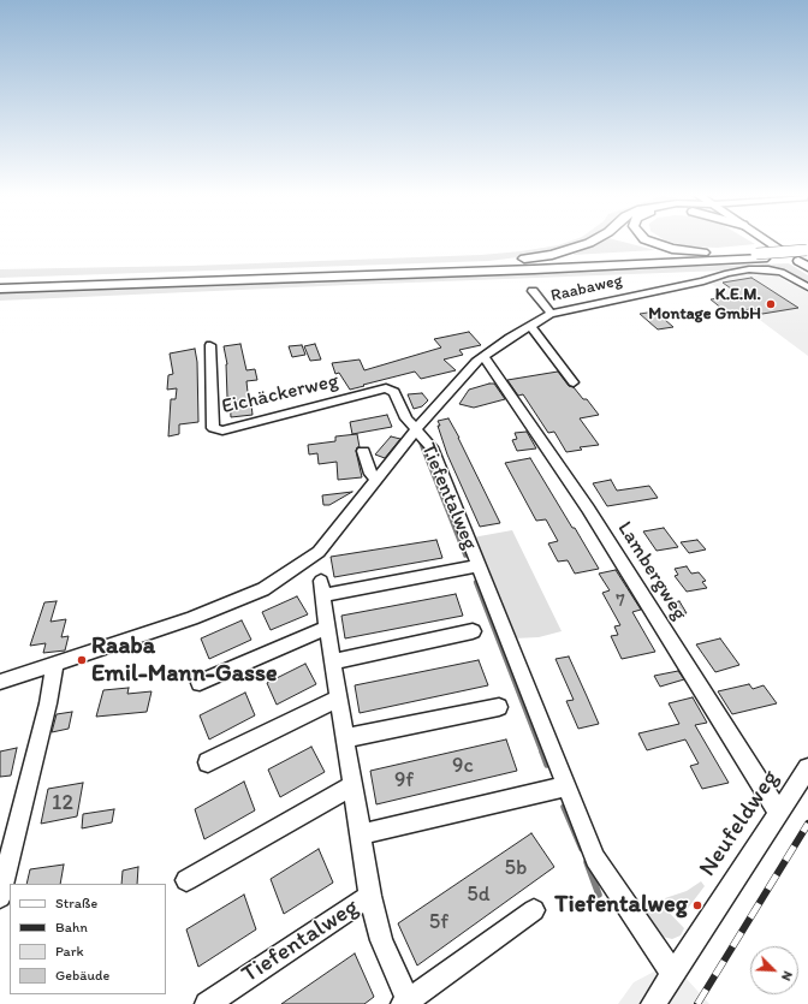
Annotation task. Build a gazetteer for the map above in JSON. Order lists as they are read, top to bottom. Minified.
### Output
{"streets":{"street":["Raabaweg","Eichäckerweg","Tiefentalweg","Lambergweg","Neufeldweg"]},"crossings":[["Raabaweg","Eichäckerweg"],["Raabaweg","Tiefentalweg"],["Raabaweg","Lambergweg"],["Eichäckerweg","Tiefentalweg"],["Tiefentalweg","Neufeldweg"],["Lambergweg","Neufeldweg"]],"places":["K.E.M. Montage GmbH","Raaba Emil-Mann-Gasse","Tiefentalweg"],"house_numbers":["7","9c","9f","12","5b","5d","5f"],"legend":["Straße","Bahn","Park","Gebäude"],"north":"bottom right"}
